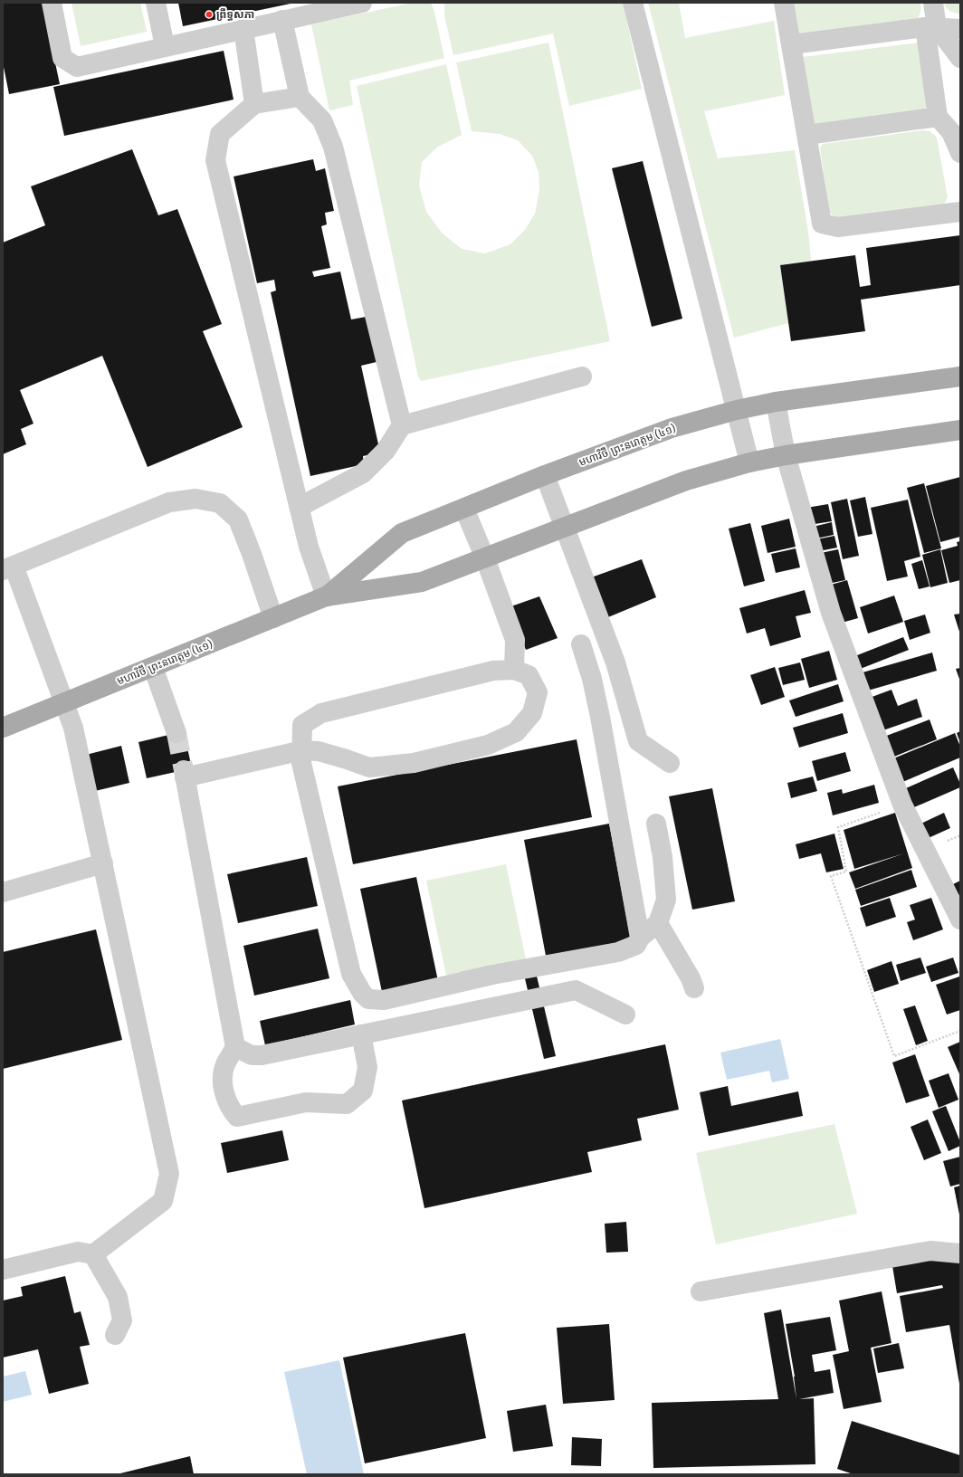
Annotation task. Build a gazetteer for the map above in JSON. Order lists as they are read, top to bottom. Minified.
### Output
{"streets":{"main road":["មហាវិថី ព្រះនរោត្តម (៤១)"]},"places":["ព្រឹទ្ធសភា"]}
